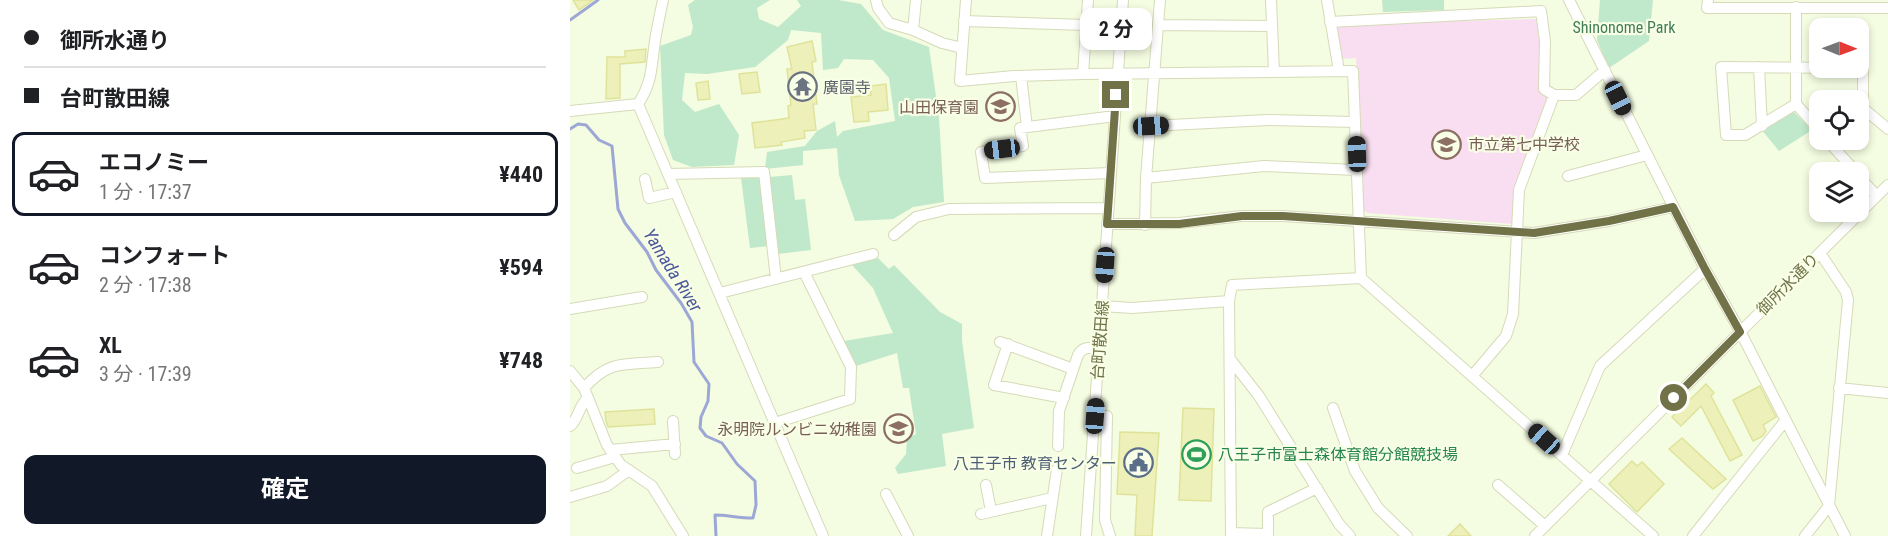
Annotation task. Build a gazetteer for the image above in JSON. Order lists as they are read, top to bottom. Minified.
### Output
{"streets":{"street":["御所水通り","台町散田線"]},"water":["Yamada River"],"parks":["Shinonome Park"],"places":{"temple":["廣園寺"],"school or university":["山田保育園","市立第七中学校","永明院ルンビニ幼稚園"],"sports":["八王子市富士森体育館分館競技場"],"public building":["八王子市 教育センター"]},"north":"right","page":{"banner":["御所水通り","台町散田線"],"bubble":"2 分","list":[{"name":"エコノミー","note":"1 分 · 17:37","value":"¥440"},{"name":"コンフォート","note":"2 分 · 17:38","value":"¥594"},{"name":"XL","note":"3 分 · 17:39","value":"¥748"}],"buttons":"確定"}}
